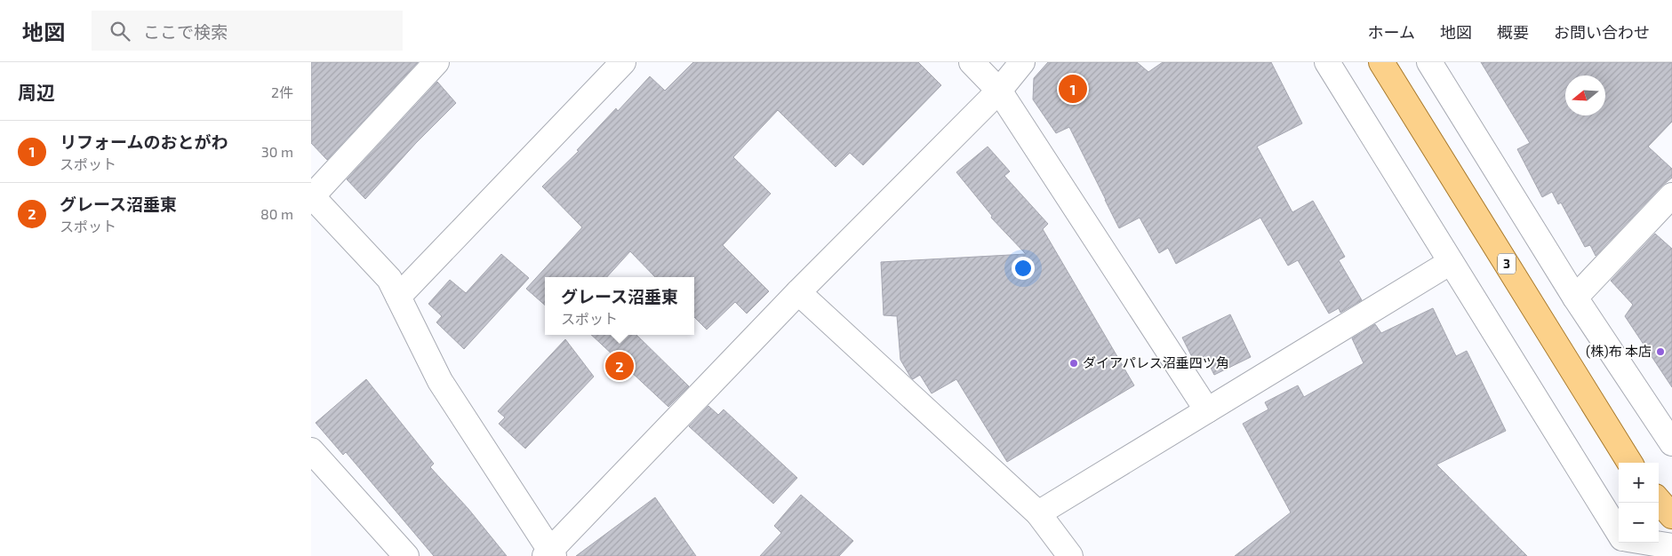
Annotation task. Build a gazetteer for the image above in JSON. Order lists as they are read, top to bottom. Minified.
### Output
{"streets":{"main road":["3"]},"places":["(株)布 本店","ダイアパレス沼垂四ツ角"],"north":"left","page":{"header":"地図","search":"ここで検索","nav":["ホーム","地図","概要","お問い合わせ"],"heading":["周辺","2件"],"pins":["1","2"],"list":[{"mark":"1","name":"リフォームのおとがわ","note":"スポット","value":"30 m"},{"mark":"2","name":"グレース沼垂東","note":"スポット","value":"80 m"}],"popup":["グレース沼垂東","スポット"],"map_buttons":["+","−"]}}
